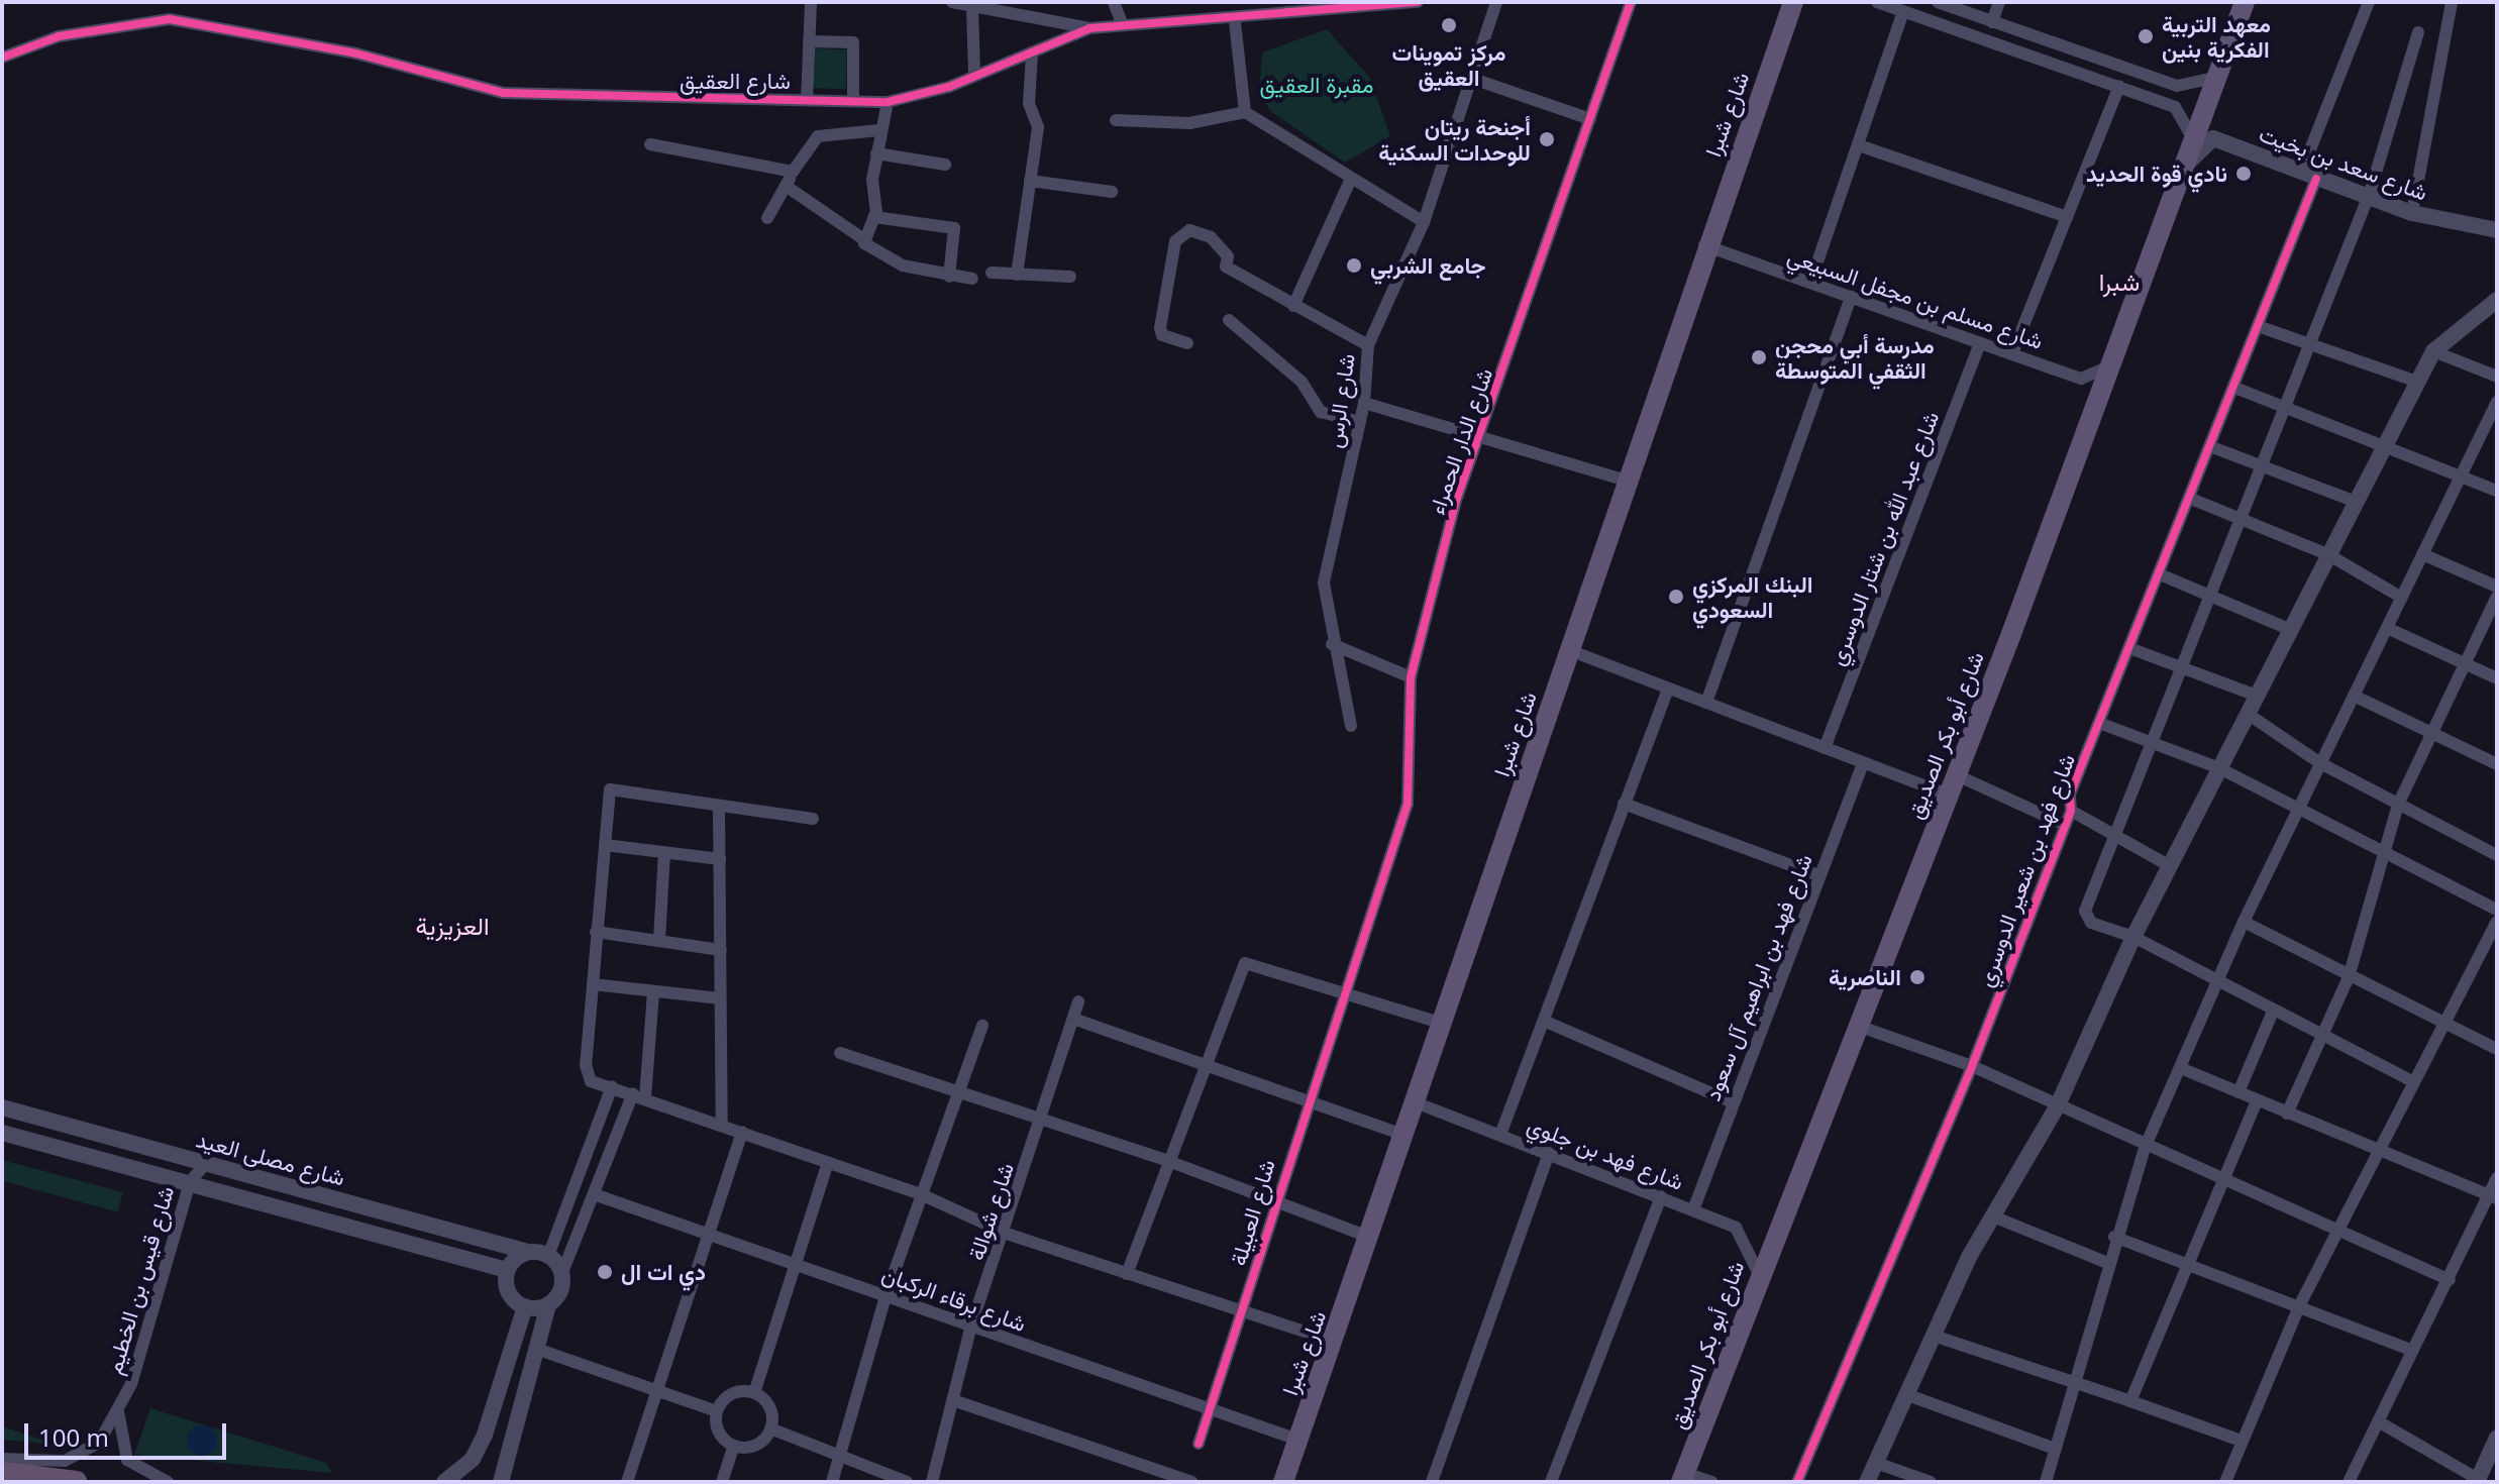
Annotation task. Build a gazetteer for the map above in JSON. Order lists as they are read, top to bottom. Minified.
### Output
{"streets":{"main road":["شارع شبرا","شارع أبو بكر الصديق"],"street":["شارع العقيق","شارع سعد بن بخيت","شارع مسلم بن مجفل السبيعي","شارع الرس","شارع الدار الحمراء","شارع عبد الله بن شتار الدوسري","شارع فهد بن شعير الدوسري","شارع فهد بن ابراهيم آل سعود","شارع فهد بن جلوي","شارع مصلى العيد","شارع شوالة","شارع العبيلة","شارع قيس بن الخطيم","شارع برقاء الركبان"]},"crossings":[["شارع شبرا","شارع مسلم بن مجفل السبيعي"],["شارع شبرا","شارع فهد بن جلوي"],["شارع شبرا","شارع برقاء الركبان"],["شارع سعد بن بخيت","شارع أبو بكر الصديق"],["شارع سعد بن بخيت","شارع فهد بن شعير الدوسري"],["شارع مسلم بن مجفل السبيعي","شارع عبد الله بن شتار الدوسري"],["شارع مسلم بن مجفل السبيعي","شارع أبو بكر الصديق"],["شارع الدار الحمراء","شارع العبيلة"],["شارع أبو بكر الصديق","شارع فهد بن جلوي"],["شارع فهد بن ابراهيم آل سعود","شارع فهد بن جلوي"],["شارع مصلى العيد","شارع قيس بن الخطيم"],["شارع شوالة","شارع برقاء الركبان"],["شارع العبيلة","شارع برقاء الركبان"]],"districts":["شبرا","العزيزية"],"parks":["مقبرة العقيق"],"places":["مركز تموينات العقيق","معهد التربية الفكرية بنين","أجنحة ريتان للوحدات السكنية","نادي قوة الحديد","جامع الشربي","مدرسة أبي محجن الثقفي المتوسطة","البنك المركزي السعودي","الناصرية","دي ات ال"],"scale_bar":"100 m"}
